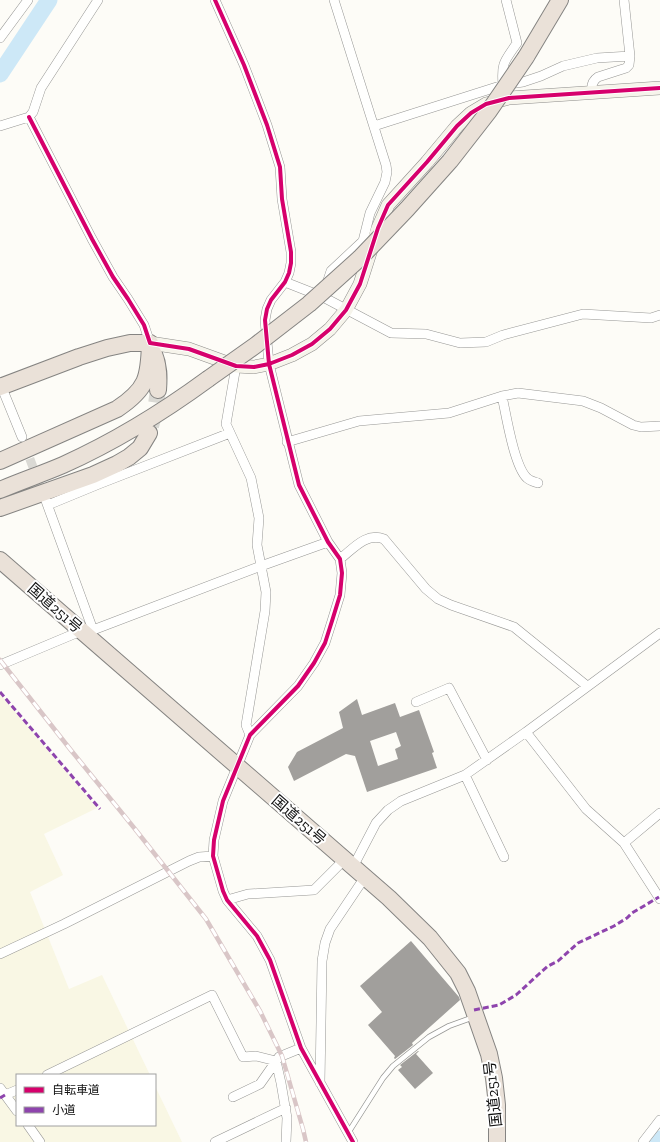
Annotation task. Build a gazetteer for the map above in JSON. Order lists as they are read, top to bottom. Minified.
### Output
{"streets":{"highway":["国道251号"]},"legend":["自転車道","小道"]}
